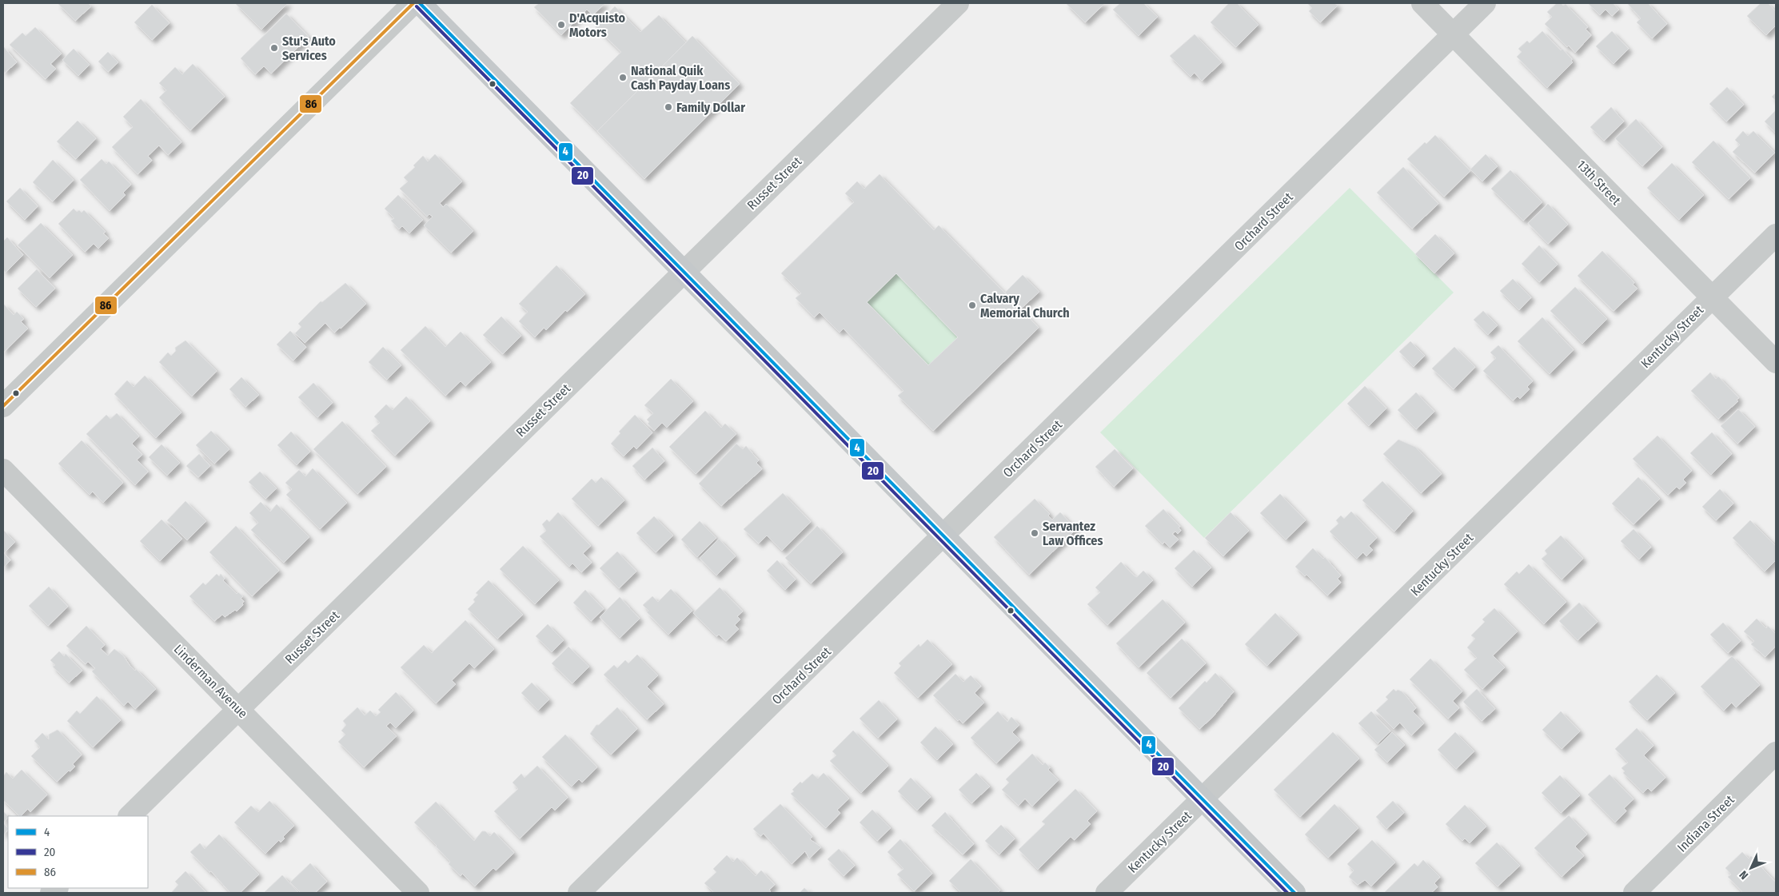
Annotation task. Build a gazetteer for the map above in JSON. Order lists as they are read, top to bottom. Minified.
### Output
{"streets":{"street":["13th Street","Russet Street","Orchard Street","Kentucky Street","Linderman Avenue","Indiana Street"]},"crossings":[["13th Street","Orchard Street"],["13th Street","Kentucky Street"],["Russet Street","Linderman Avenue"]],"places":["D'Acquisto Motors","Stu's Auto Services","National Quik Cash Payday Loans","Family Dollar","Calvary Memorial Church","Servantez Law Offices"],"lines":["transit line 4","transit line 86","transit line 20"],"legend":["4","20","86"],"north":"bottom left"}
